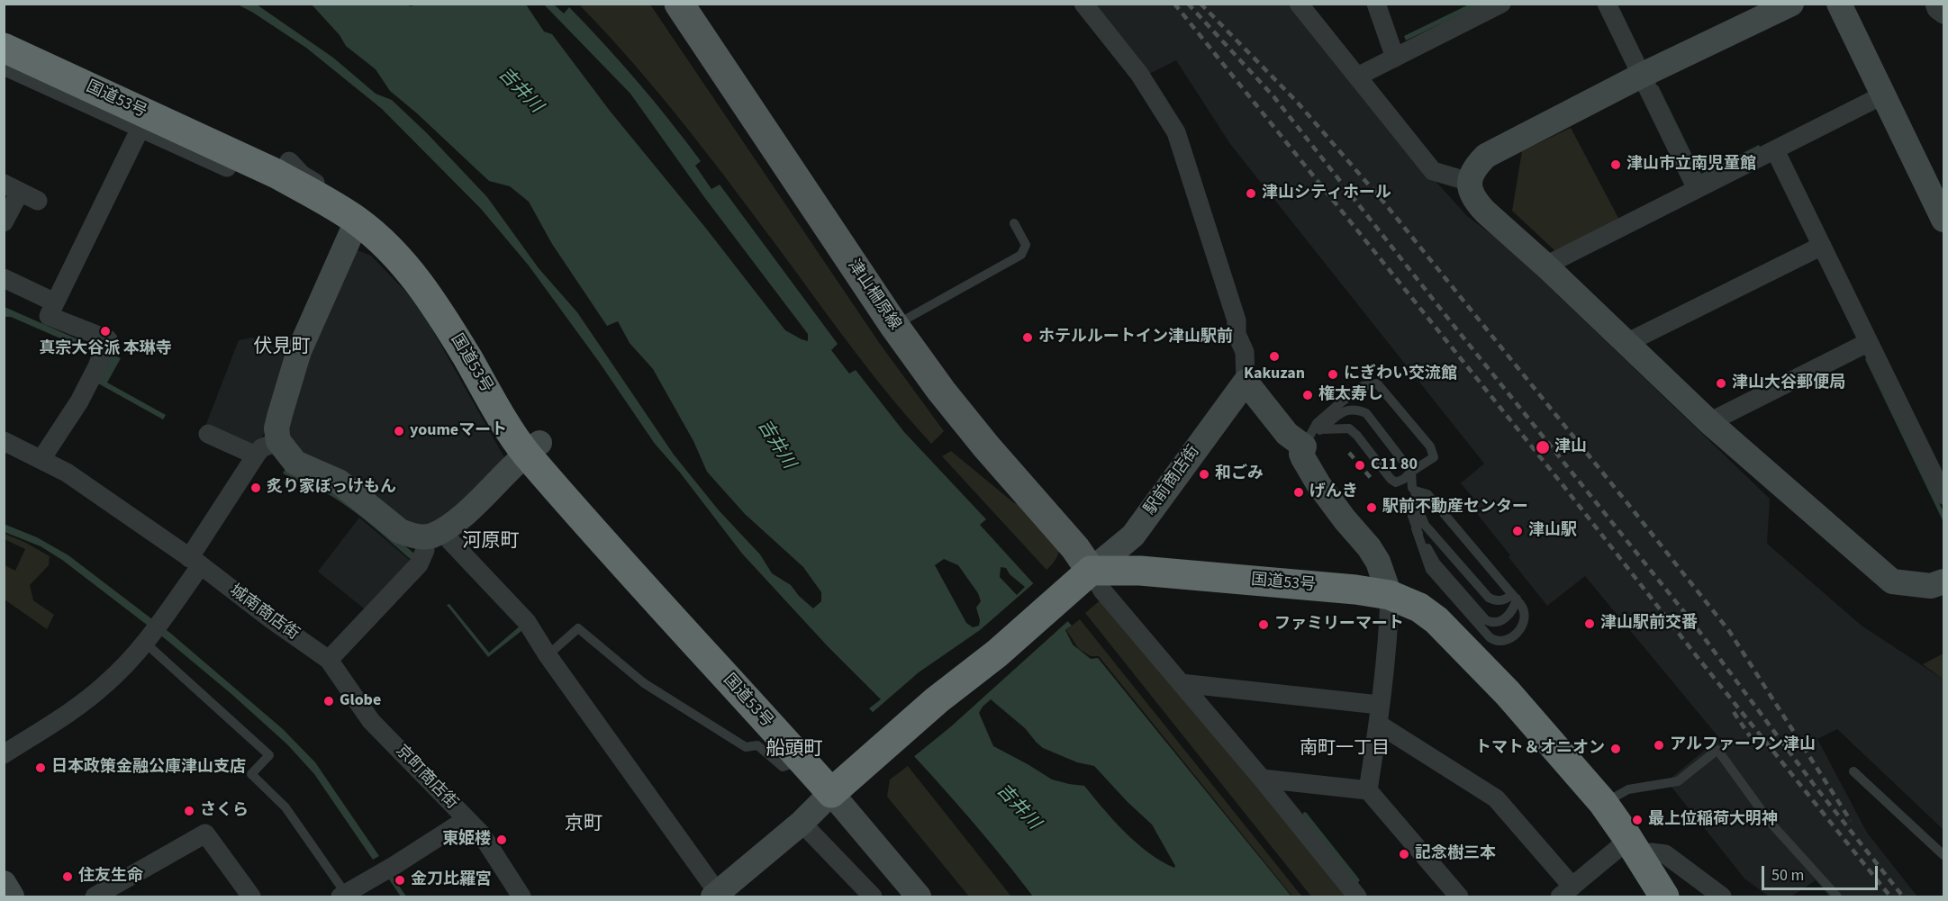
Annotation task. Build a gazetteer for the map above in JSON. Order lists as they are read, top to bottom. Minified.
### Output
{"streets":{"highway":["国道53号"],"main road":["津山柵原線"],"street":["駅前商店街","城南商店街","京町商店街"]},"crossings":[["国道53号","津山柵原線"],["国道53号","駅前商店街"],["津山柵原線","駅前商店街"],["城南商店街","京町商店街"]],"districts":["伏見町","河原町","船頭町","南町一丁目","京町"],"water":["吉井川"],"places":["津山市立南児童館","津山シティホール","真宗大谷派 本琳寺","ホテルルートイン津山駅前","Kakuzan","にぎわい交流館","津山大谷郵便局","権太寿し","youmeマート","津山","C11 80","和ごみ","炙り家ぼっけもん","げんき","駅前不動産センター","津山駅","津山駅前交番","ファミリーマート","Globe","アルファーワン津山","トマト＆オニオン","日本政策金融公庫津山支店","さくら","最上位稲荷大明神","東姫楼","記念樹三本","住友生命","金刀比羅宮"],"scale_bar":"50 m"}
